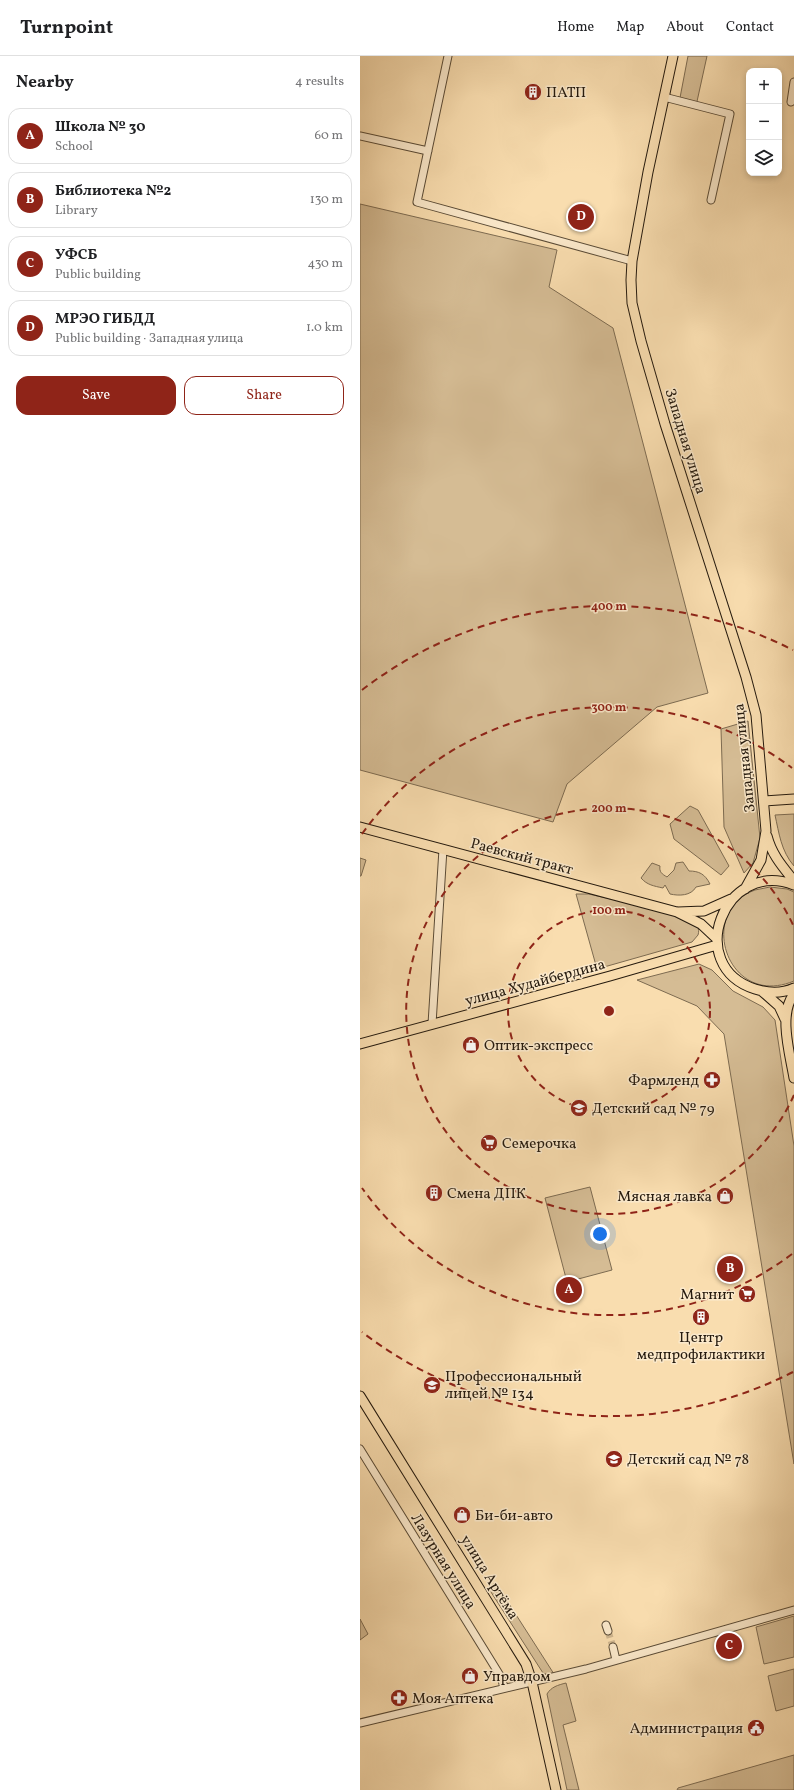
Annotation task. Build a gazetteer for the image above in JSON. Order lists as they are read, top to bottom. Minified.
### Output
{"streets":{"main road":["Западная улица","Раевский тракт","улица Худайбердина","улица Артёма"],"street":["Лазурная улица"]},"crossings":[["Раевский тракт","улица Худайбердина"]],"places":{"building":["ПАТП","Смена ДПК","Центр медпрофилактики"],"shop":["Оптик-экспресс","Мясная лавка","Би-би-авто","Управдом"],"pharmacy":["Фармленд","Моя Аптека"],"school or university":["Детский сад № 79","Профессиональный лицей № 134","Детский сад № 78"],"supermarket":["Семерочка","Магнит"],"public building":["Администрация"]},"page":{"header":"Turnpoint","nav":["Home","Map","About","Contact"],"heading":["Nearby","4 results"],"map_buttons":["+","−"],"list":[{"mark":"A","name":"Школа № 30","note":"School","value":"60 m"},{"mark":"B","name":"Библиотека №2","note":"Library","value":"130 m"},{"mark":"C","name":"УФСБ","note":"Public building","value":"430 m"},{"mark":"D","name":"МРЭО ГИБДД","note":"Public building · Западная улица","value":"1.0 km"}],"pins":["D","B","A","C"],"buttons":["Save","Share"]},"rings":["400 m","300 m","200 m","100 m"]}
